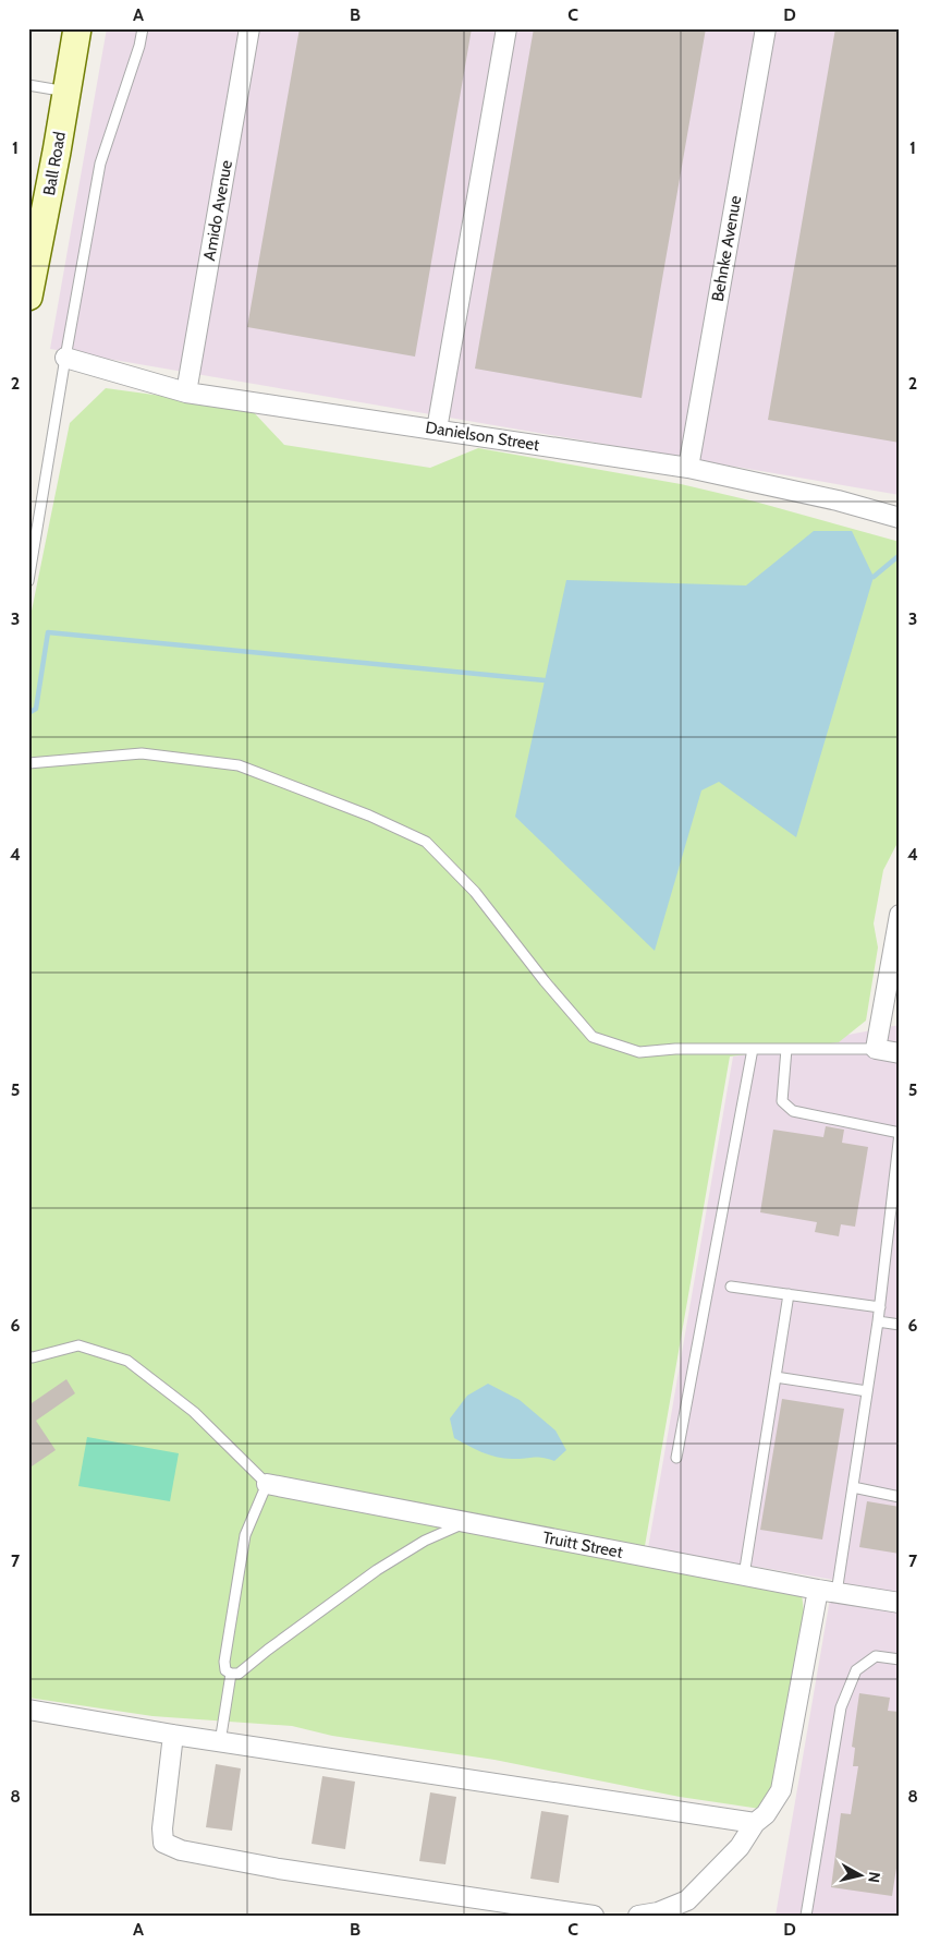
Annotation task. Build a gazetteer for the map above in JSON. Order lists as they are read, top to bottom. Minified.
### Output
{"streets":{"main road":["Ball Road"],"street":["Amido Avenue","Behnke Avenue","Danielson Street","Truitt Street"]},"crossings":[["Amido Avenue","Danielson Street"],["Behnke Avenue","Danielson Street"]],"north":"right","grid":{"columns":["A","B","C","D"],"rows":["1","2","3","4","5","6","7","8"]}}
